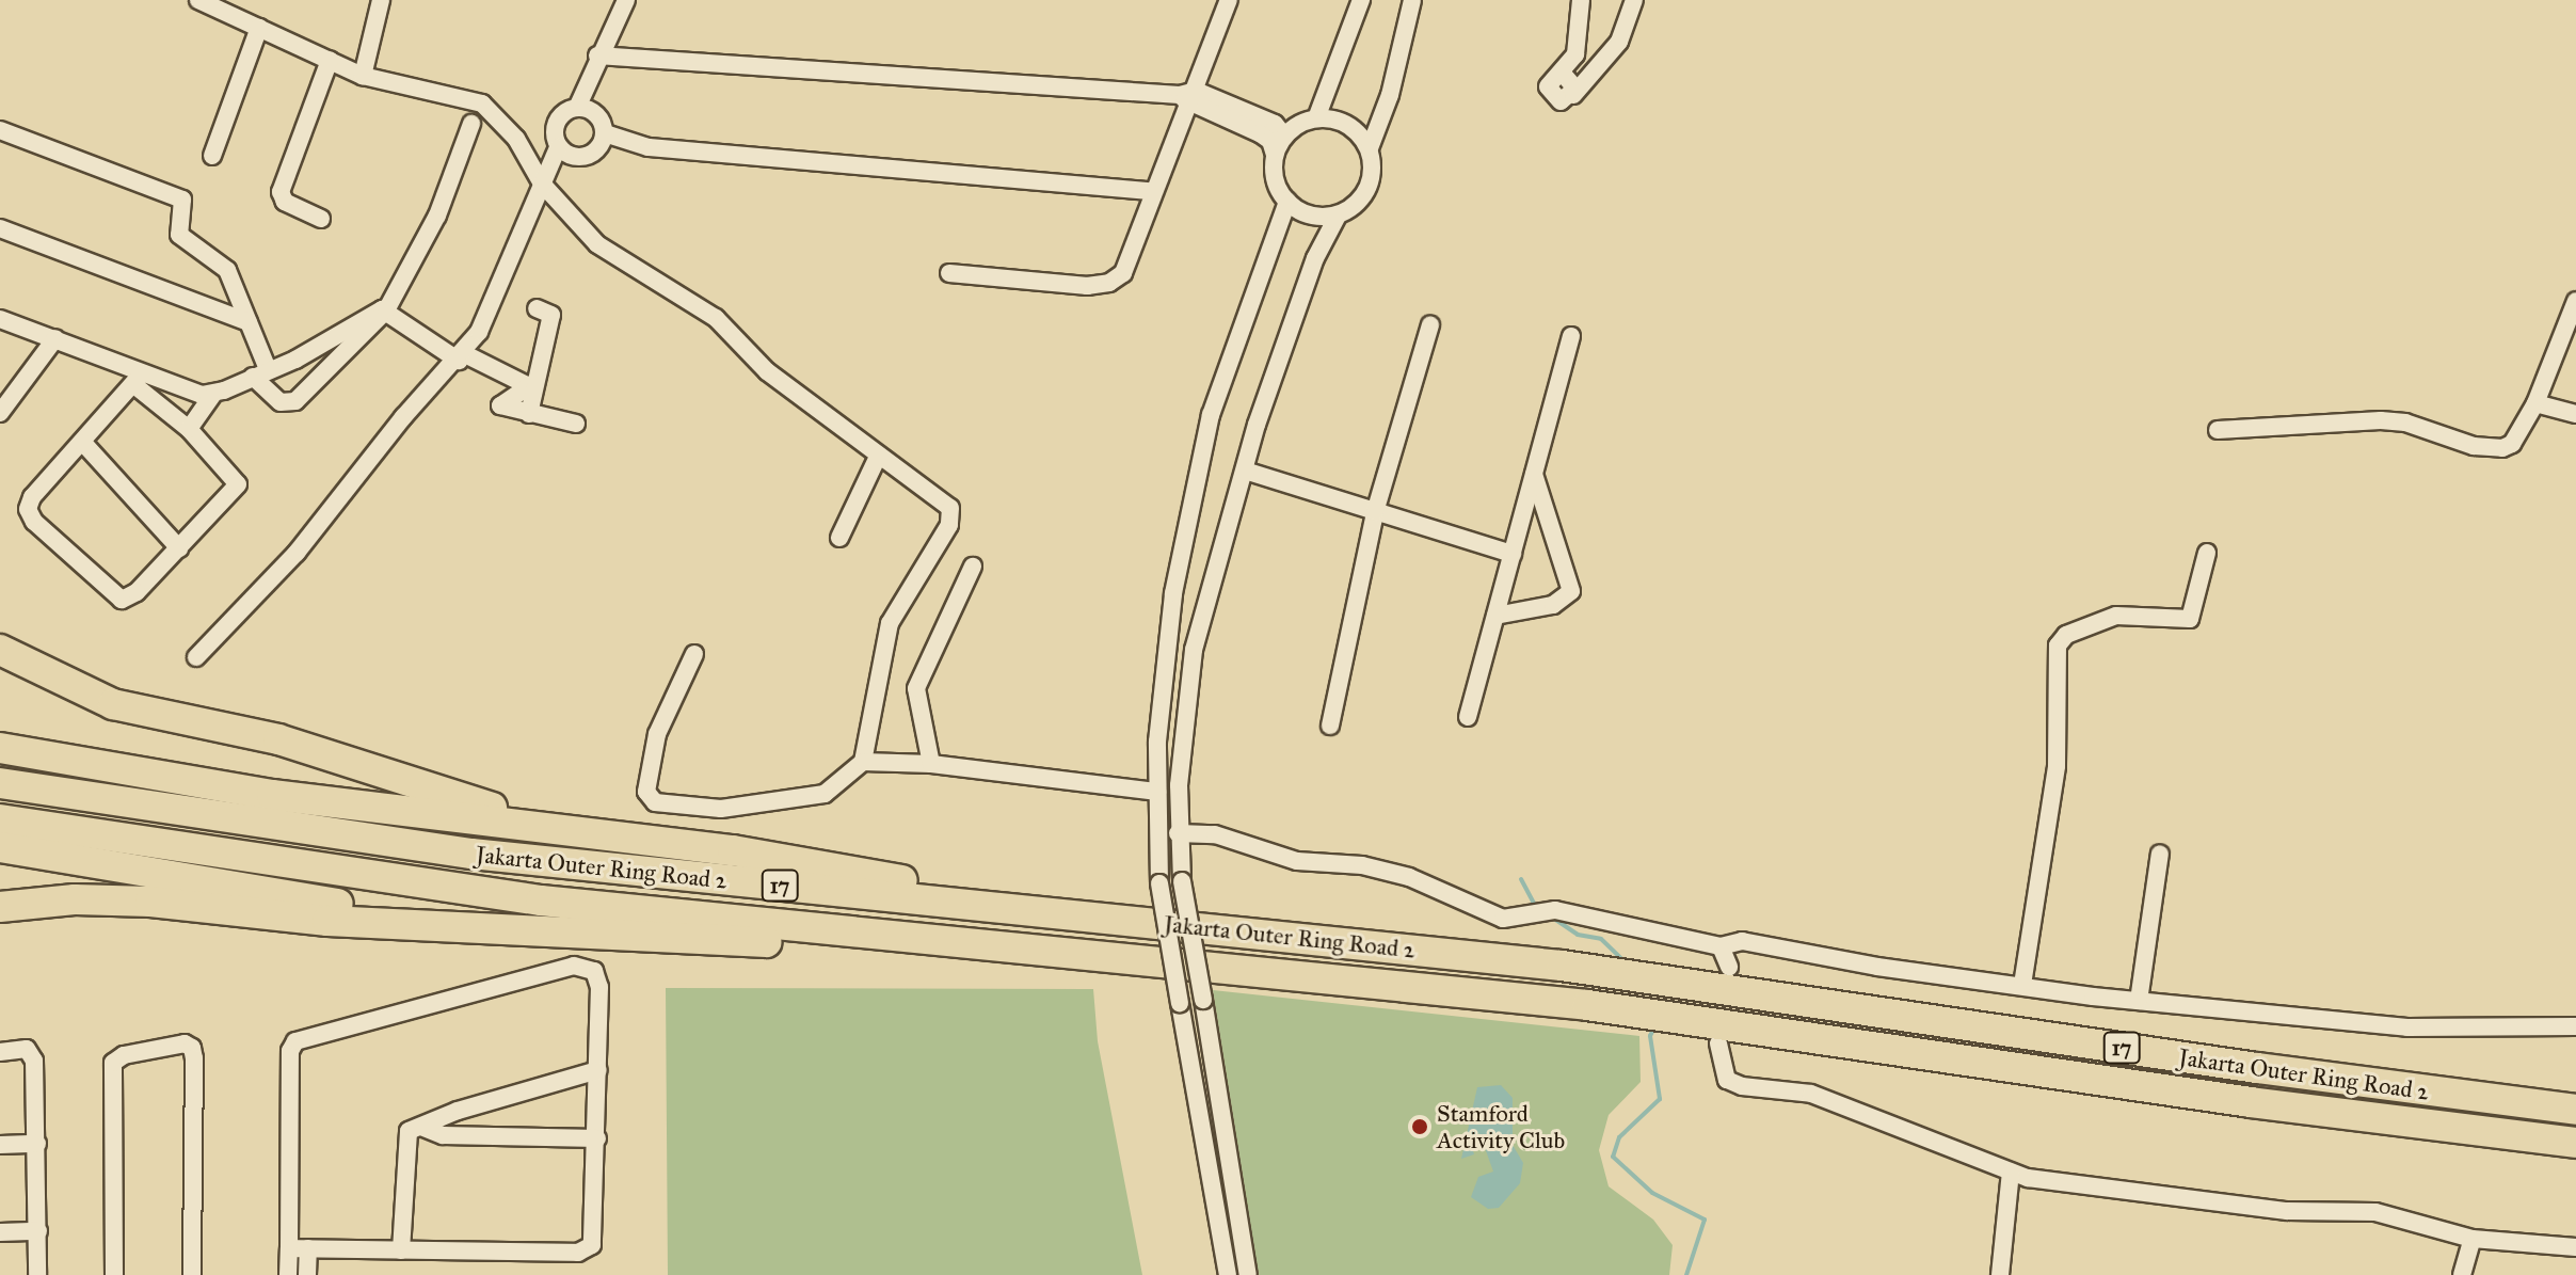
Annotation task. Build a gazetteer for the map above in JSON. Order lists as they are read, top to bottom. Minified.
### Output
{"streets":{"highway":["Jakarta Outer Ring Road 2","17"]},"places":["Stamford Activity Club"]}
